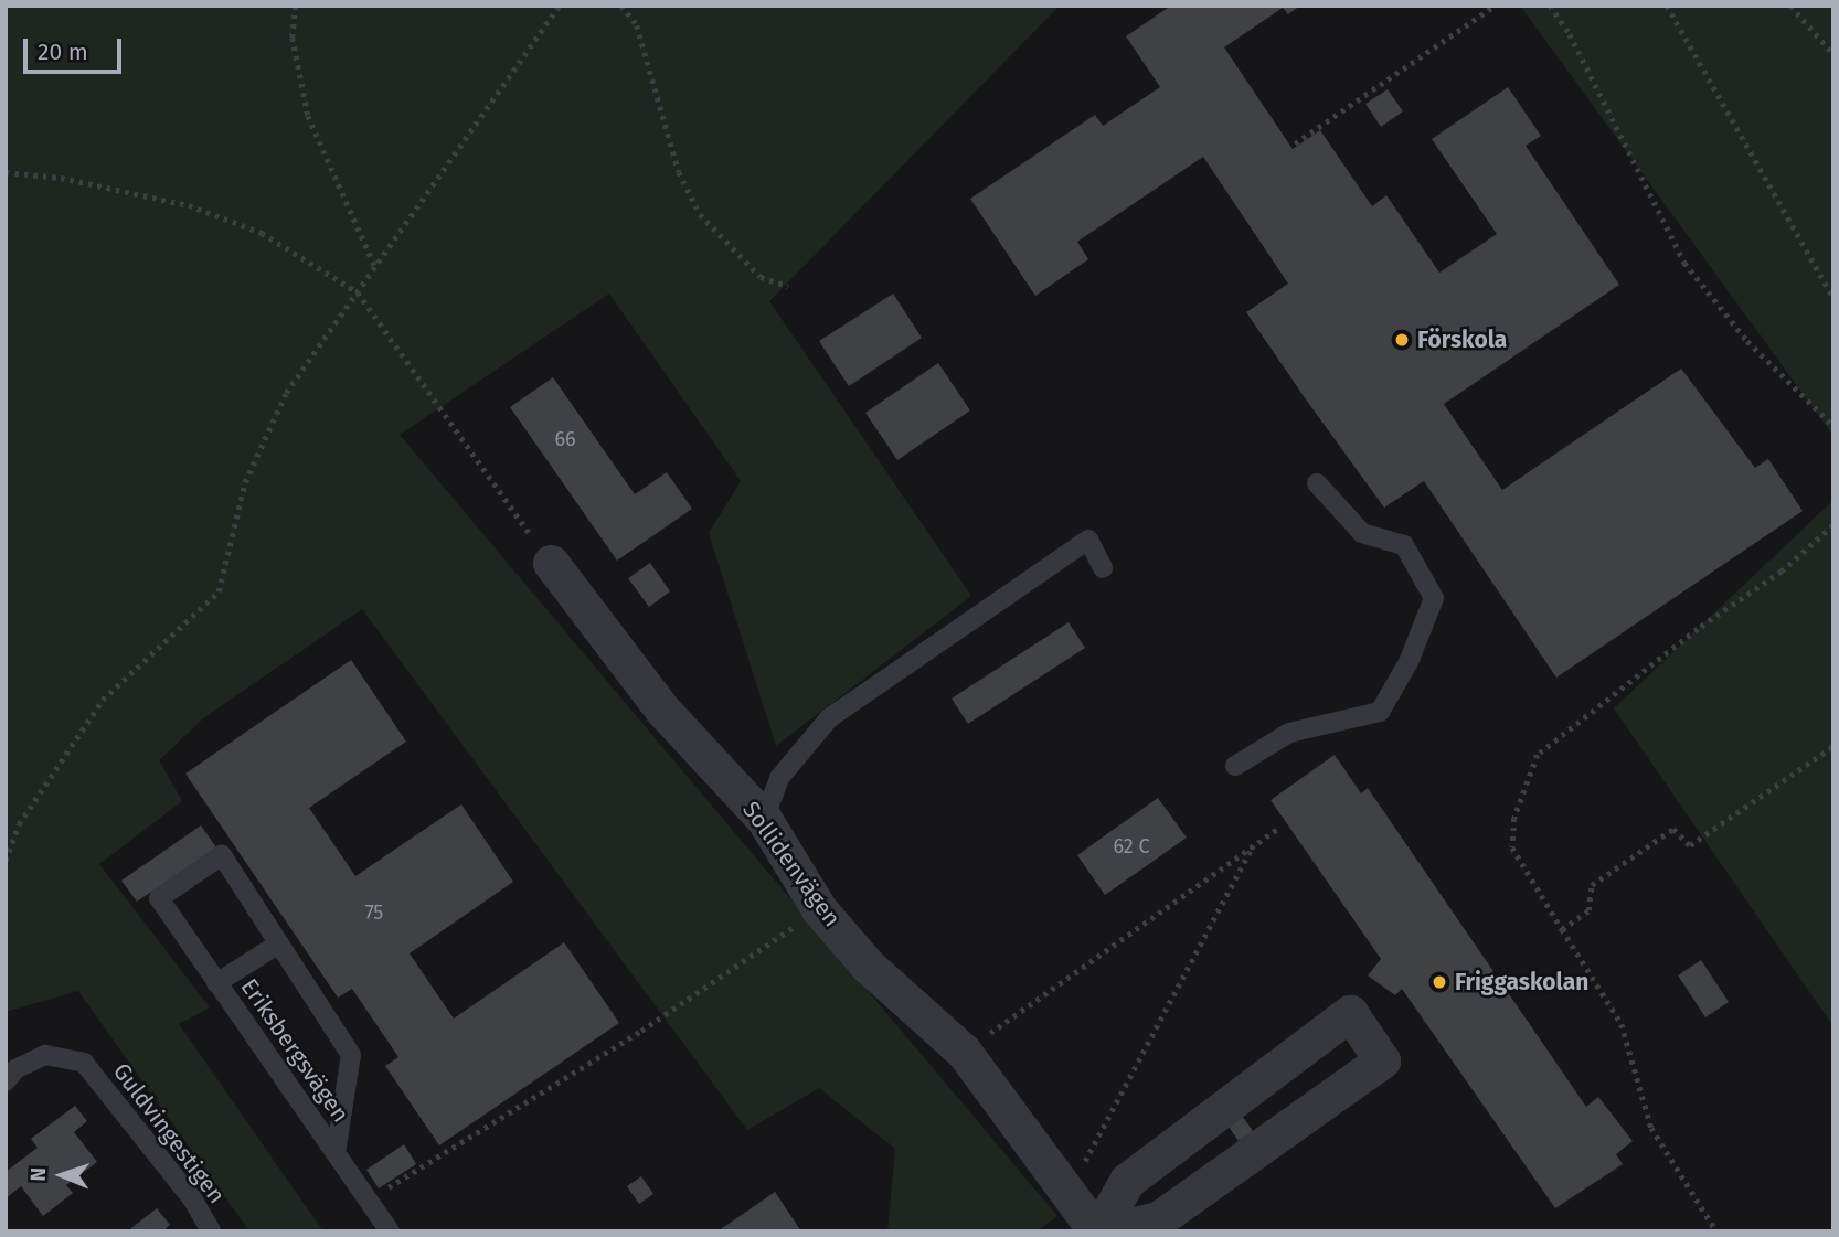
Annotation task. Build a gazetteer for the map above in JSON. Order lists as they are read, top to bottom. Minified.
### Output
{"streets":{"street":["Sollidenvägen"],"lane":["Eriksbergsvägen","Guldvingestigen"]},"places":["Förskola","Friggaskolan"],"house_numbers":["66","62 C","75"],"scale_bar":"20 m","north":"left"}
